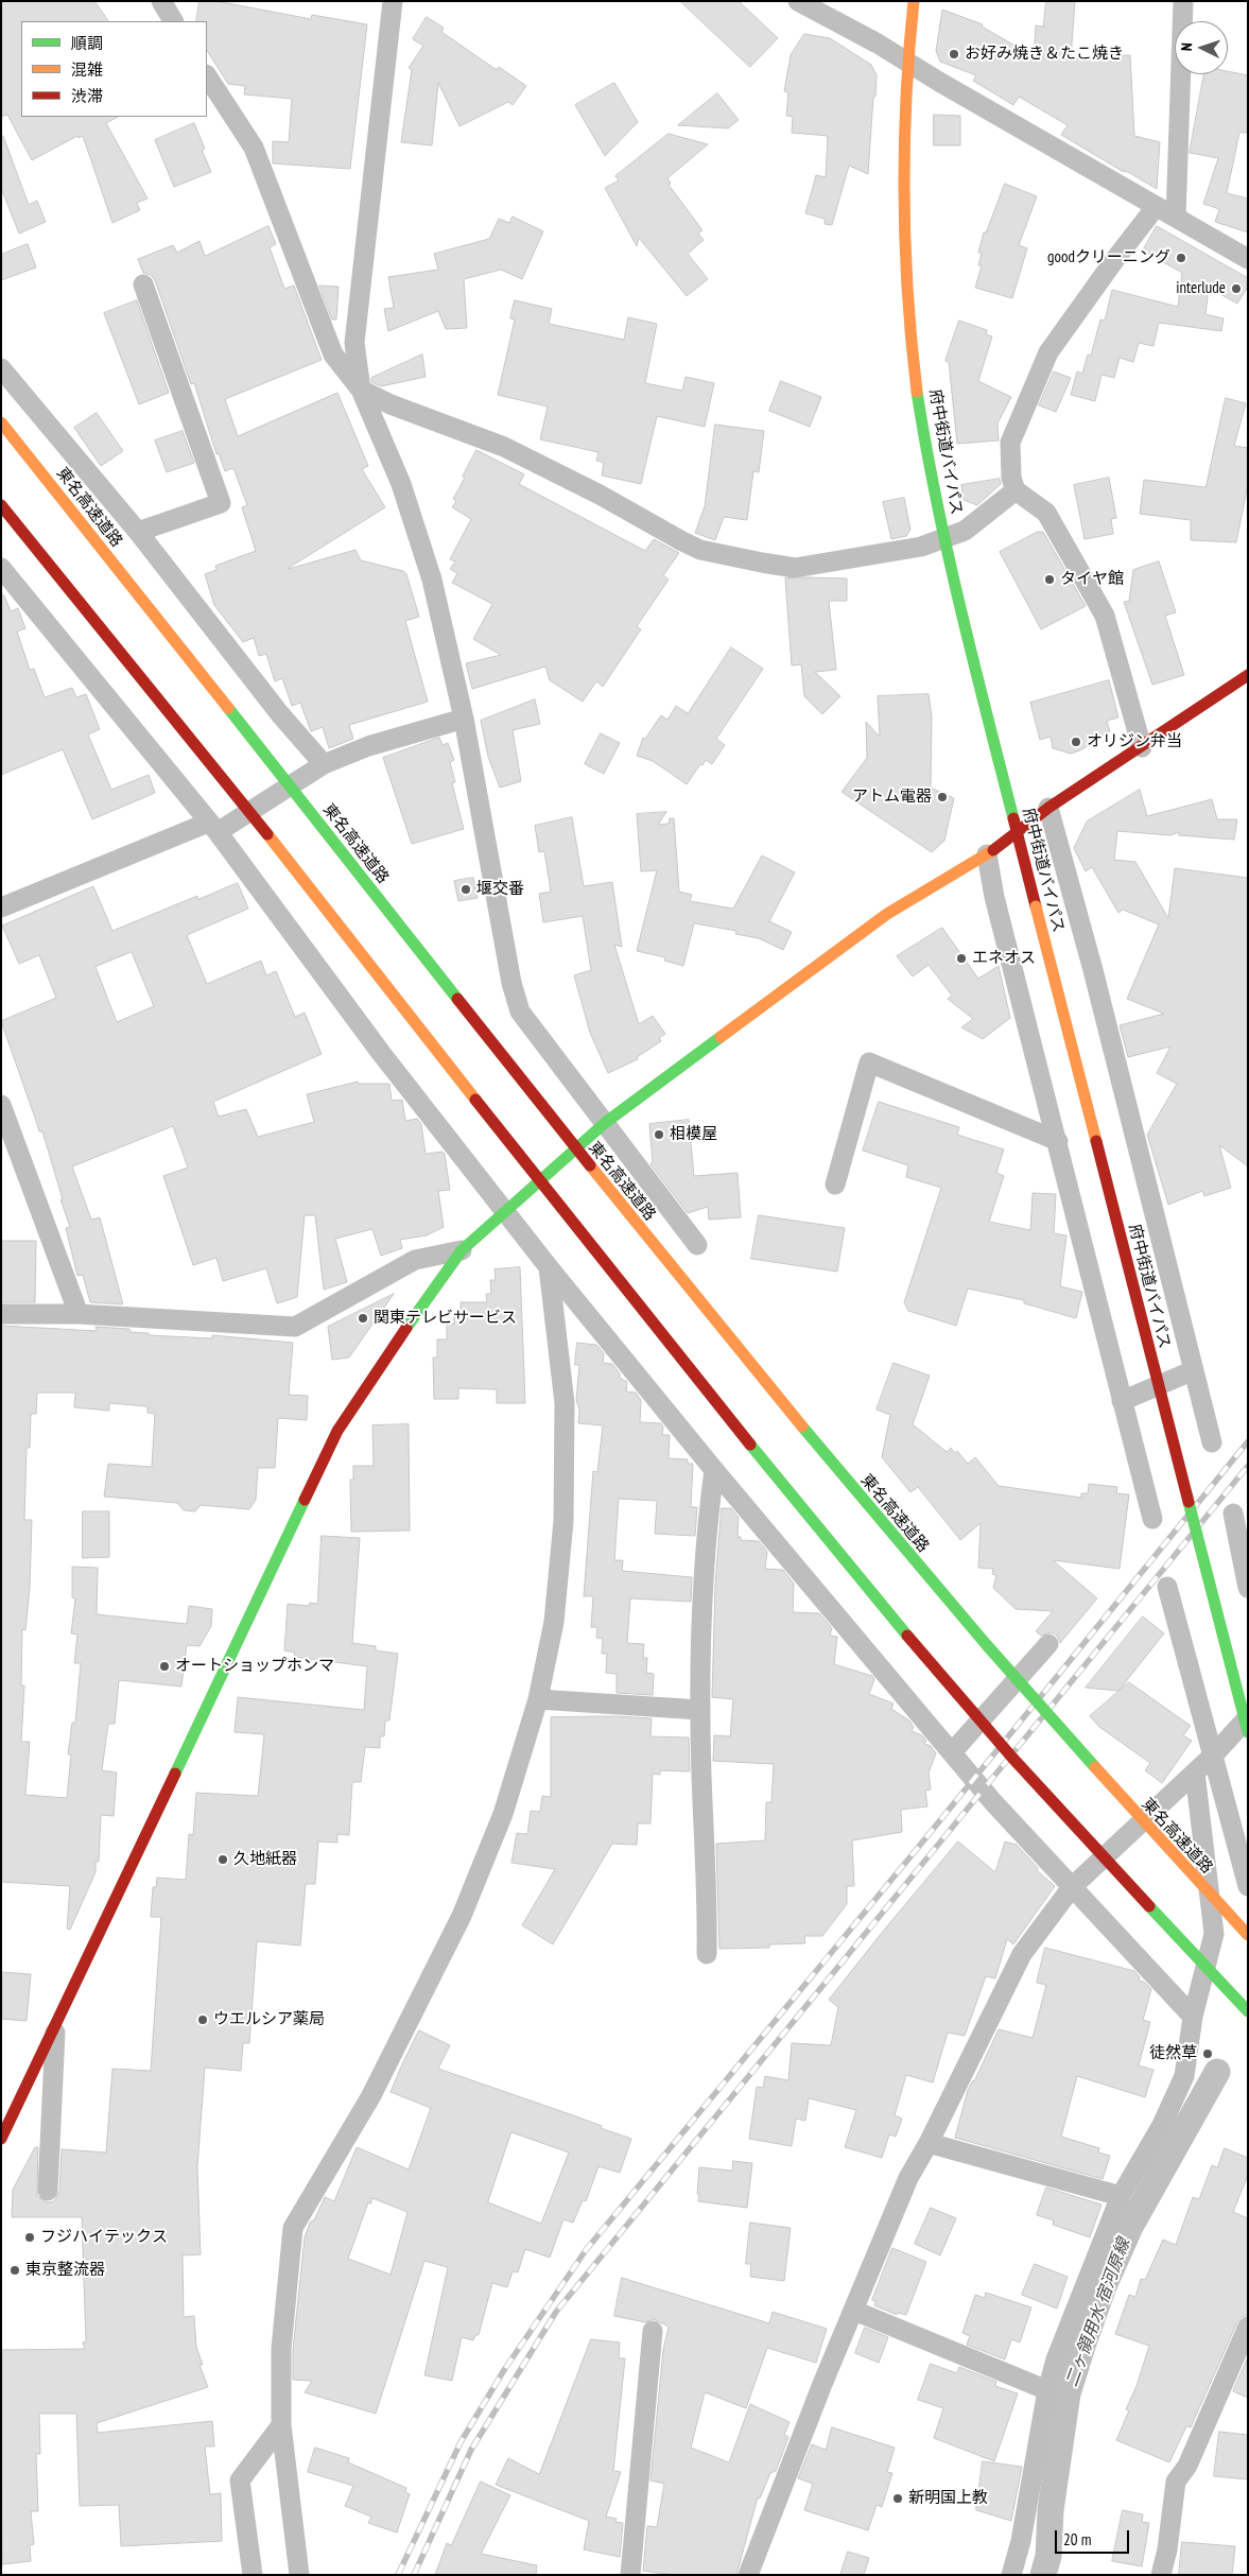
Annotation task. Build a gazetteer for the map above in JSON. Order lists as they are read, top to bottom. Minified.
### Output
{"streets":{"main road":["府中街道バイパス","東名高速道路"]},"water":["二ヶ領用水 宿河原線"],"places":["お好み焼き＆たこ焼き","goodクリーニング","interlude","タイヤ館","オリジン弁当","アトム電器","堰交番","エネオス","相模屋","関東テレビサービス","オートショップホンマ","久地紙器","ウエルシア薬局","徒然草","フジハイテックス","東京整流器","新明国上教"],"legend":["順調","混雑","渋滞"],"scale_bar":"20 m","north":"left"}
